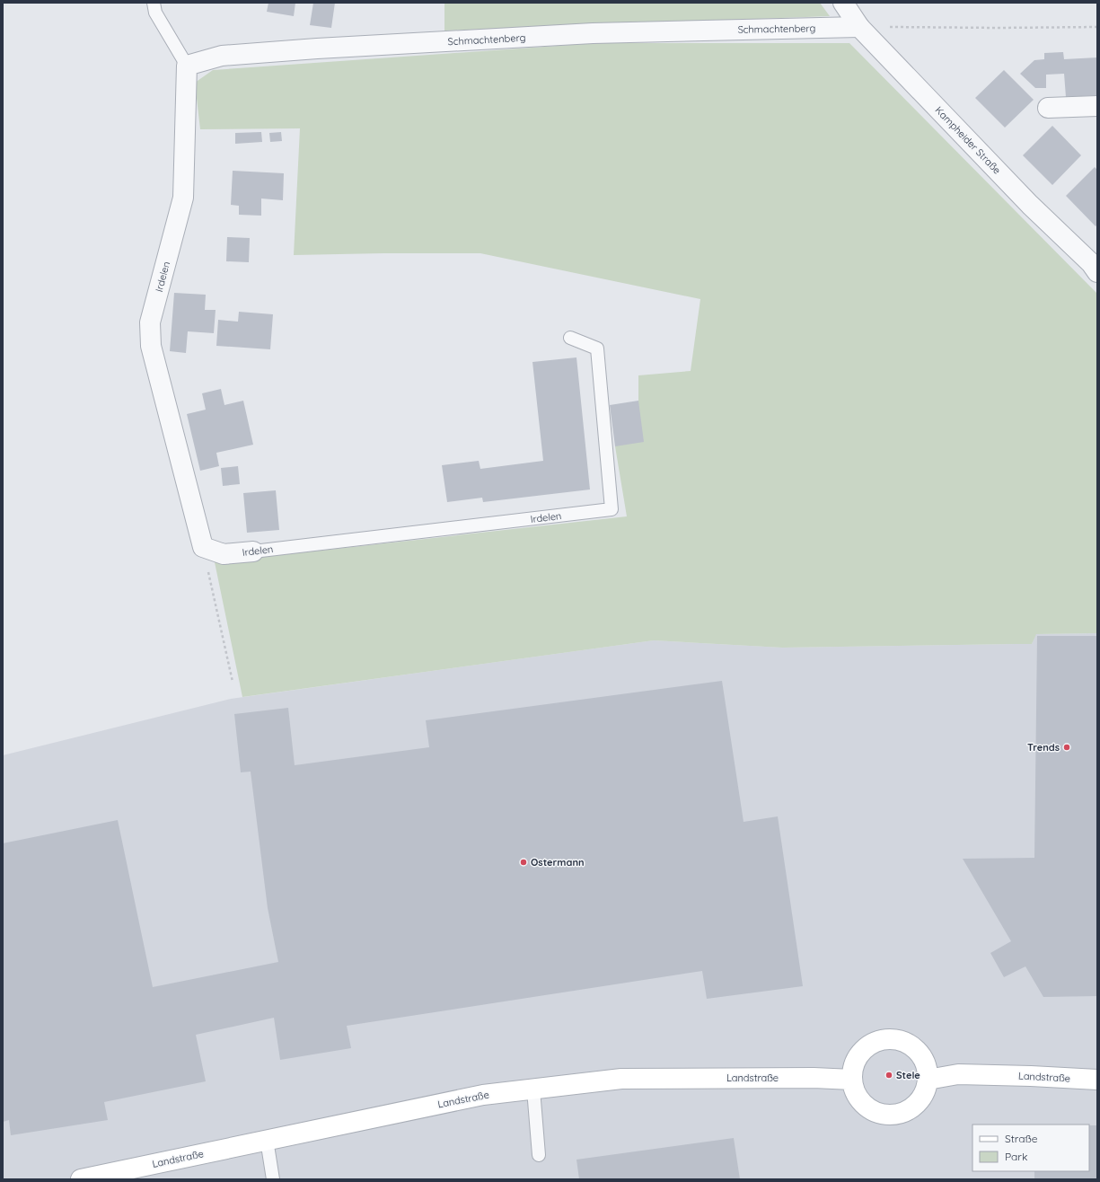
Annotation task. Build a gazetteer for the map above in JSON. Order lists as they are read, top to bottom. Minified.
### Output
{"streets":{"main road":["Landstraße"],"street":["Schmachtenberg","Kampheider Straße","Irdelen"]},"crossings":[["Schmachtenberg","Kampheider Straße"],["Schmachtenberg","Irdelen"]],"places":["Trends","Ostermann","Stele"],"legend":["Straße","Park"]}
